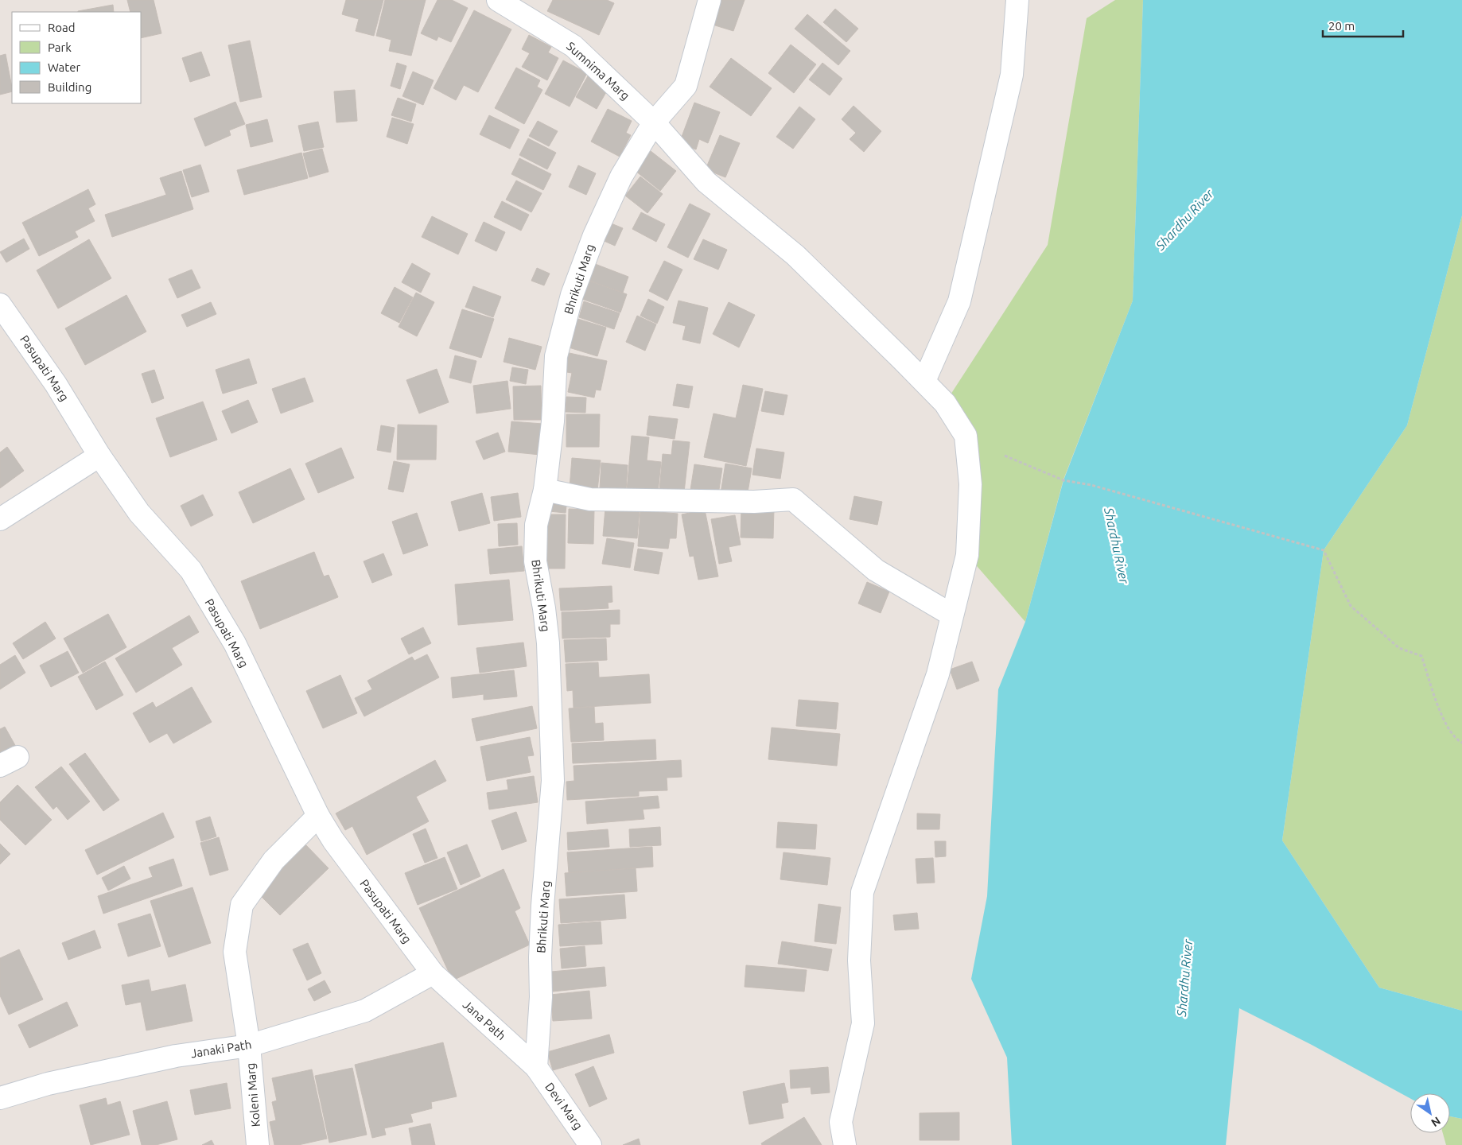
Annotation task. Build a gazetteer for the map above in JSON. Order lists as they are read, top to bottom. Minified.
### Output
{"streets":{"street":["Sumnima Marg","Bhrikuti Marg","Pasupati Marg","Jana Path","Janaki Path","Koleni Marg","Devi Marg"]},"crossings":[["Sumnima Marg","Bhrikuti Marg"],["Bhrikuti Marg","Jana Path"],["Bhrikuti Marg","Devi Marg"],["Pasupati Marg","Jana Path"],["Pasupati Marg","Janaki Path"],["Pasupati Marg","Koleni Marg"],["Jana Path","Janaki Path"],["Jana Path","Devi Marg"],["Janaki Path","Koleni Marg"]],"water":["Shardhu River"],"legend":["Road","Park","Water","Building"],"scale_bar":"20 m","north":"bottom right"}
